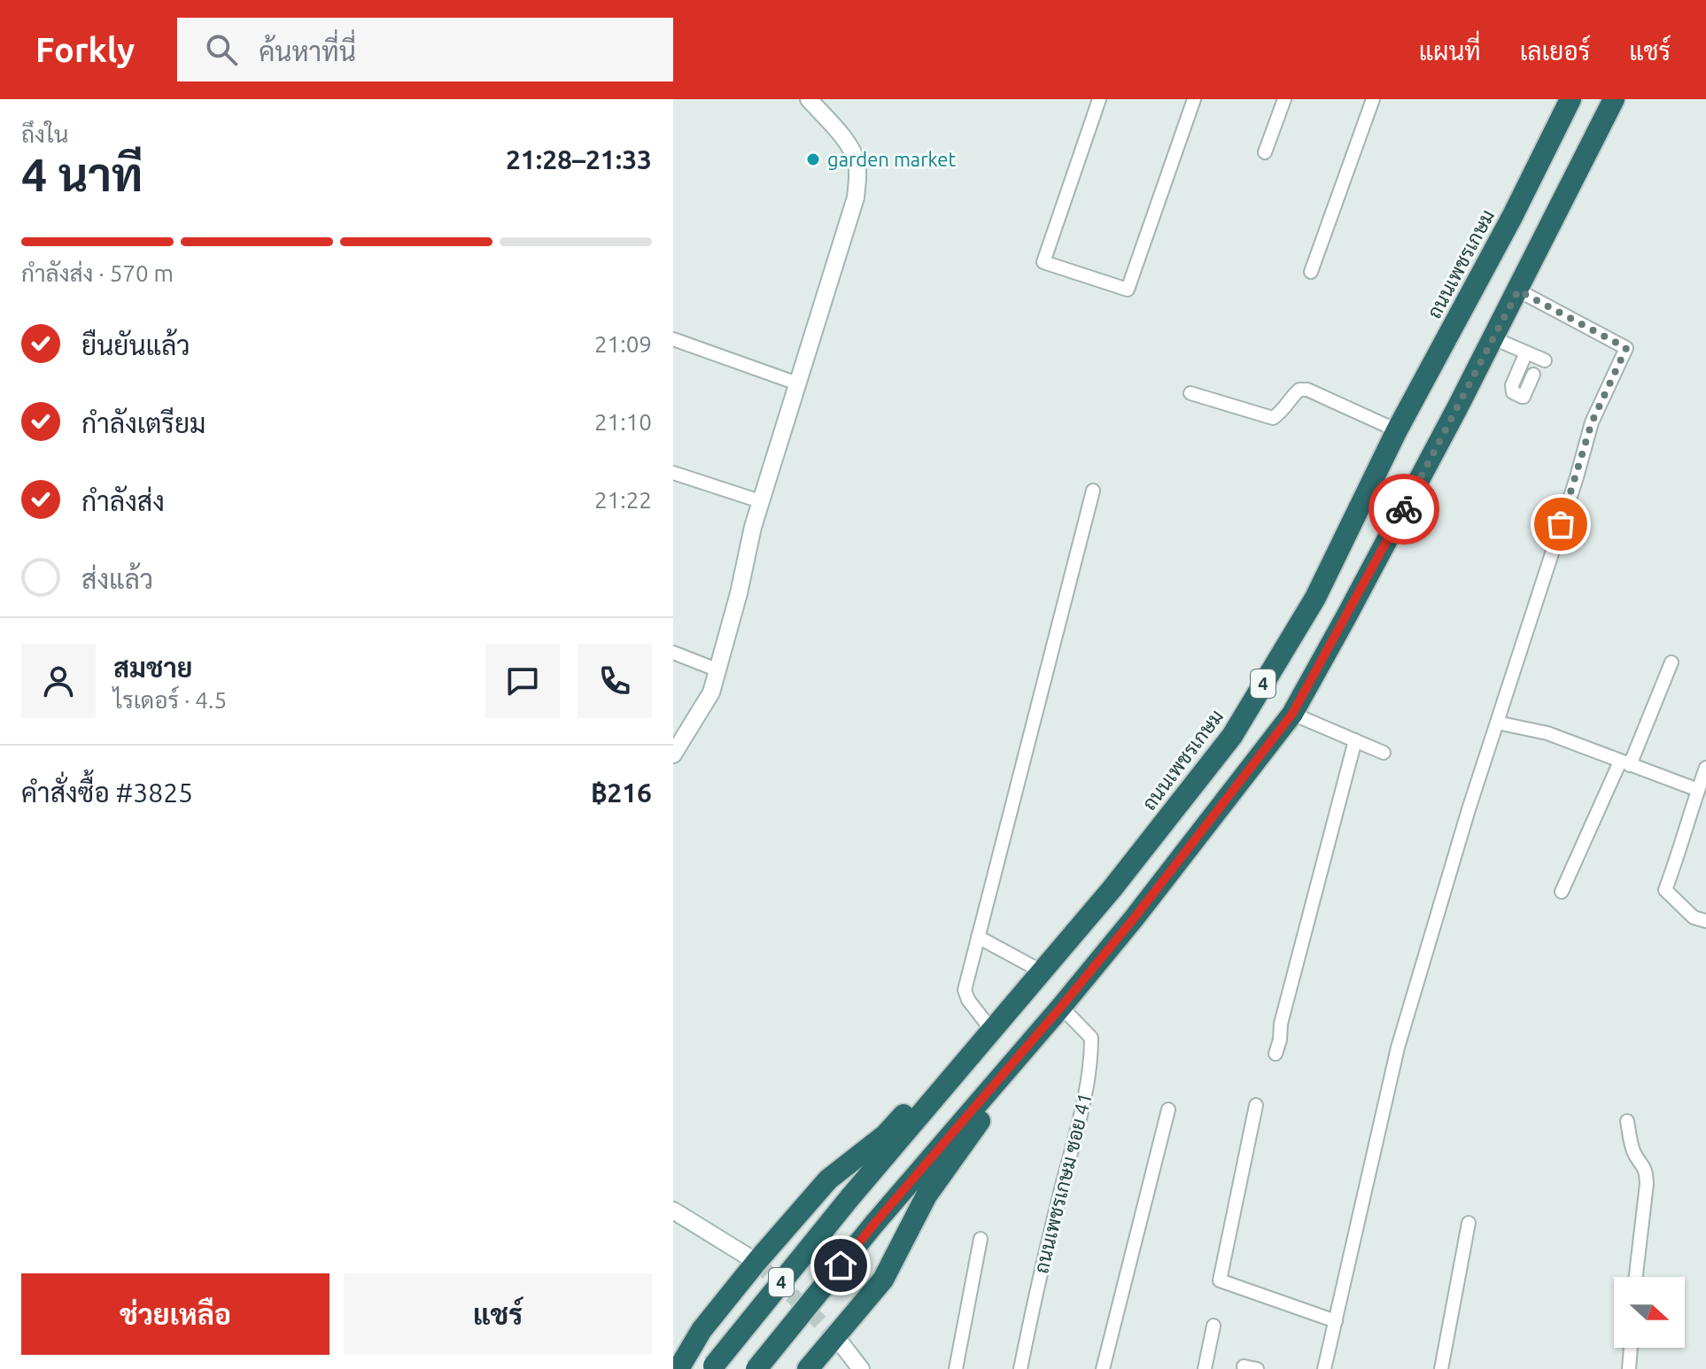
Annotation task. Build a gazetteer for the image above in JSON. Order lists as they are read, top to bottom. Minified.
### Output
{"streets":{"highway":["ถนนเพชรเกษม","4"],"street":["ถนนเพชรเกษม ซอย 41"]},"crossings":[["4","ถนนเพชรเกษม ซอย 41"]],"places":["garden market"],"north":"right","page":{"header":"Forkly","search":"ค้นหาที่นี่","nav":["แผนที่","เลเยอร์","แชร์"],"heading":["4 นาที","ถึงใน","21:28–21:33"],"panel":["สมชาย","ไรเดอร์ · 4.5","คำสั่งซื้อ #3825","฿216"],"bar":"กำลังส่ง · 570 m","list":[["ยืนยันแล้ว","21:09"],["กำลังเตรียม","21:10"],["กำลังส่ง","21:22"],"ส่งแล้ว"],"buttons":["ช่วยเหลือ","แชร์"]}}
